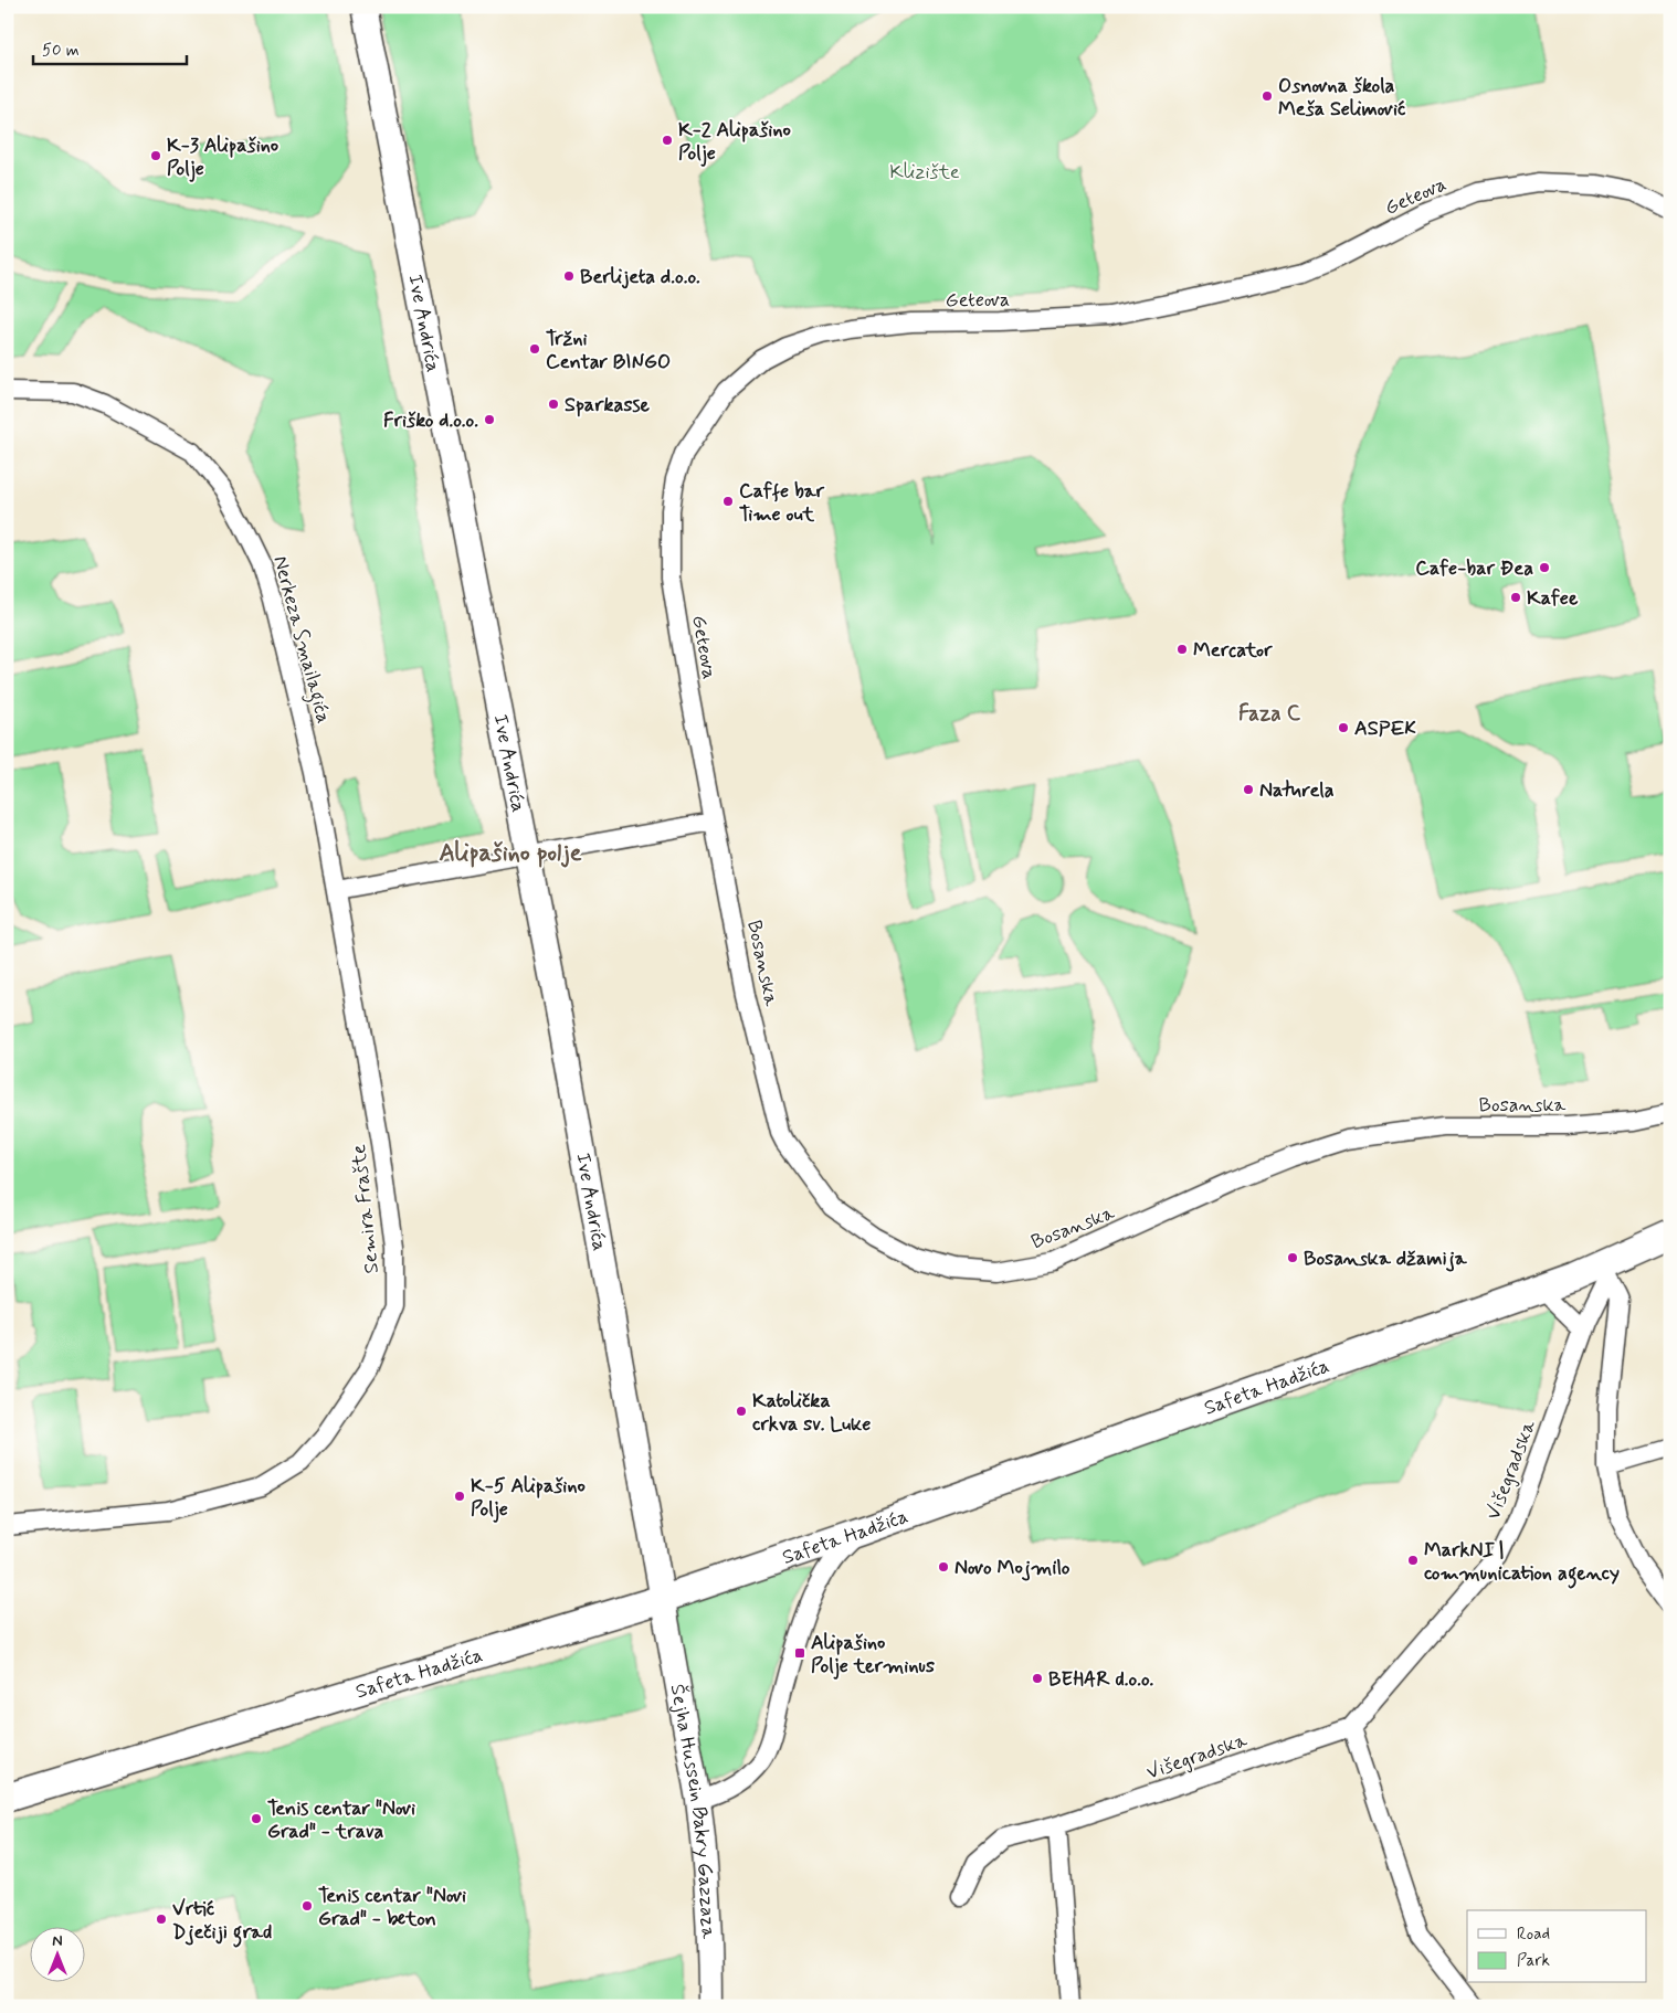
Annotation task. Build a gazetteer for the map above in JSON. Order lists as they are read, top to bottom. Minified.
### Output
{"streets":{"main road":["Ive Andrića","Safeta Hadžića","Šejha Hussein Bakry Gazzaza"],"street":["Geteova","Nerkeza Smailagića","Bosanska","Semira Frašte","Višegradska"]},"crossings":[["Geteova","Bosanska"],["Ive Andrića","Safeta Hadžića"],["Ive Andrića","Šejha Hussein Bakry Gazzaza"],["Nerkeza Smailagića","Semira Frašte"],["Safeta Hadžića","Višegradska"],["Safeta Hadžića","Šejha Hussein Bakry Gazzaza"]],"districts":["Faza C","Alipašino polje"],"parks":["Klizište"],"places":{"other":["Osnovna škola Meša Selimović","K-2 Alipašino Polje","K-3 Alipašino Polje","Berlijeta d.o.o.","Tržni Centar BINGO","Sparkasse","Friško d.o.o.","Caffe bar Time out","Cafe-bar Đea","Kafee","Mercator","ASPEK","Naturela","Bosanska džamija","Katolička crkva sv. Luke","K-5 Alipašino Polje","MarkNI | communication agency","Novo Mojmilo","BEHAR d.o.o.","Tenis centar \"Novi Grad\" - trava","Tenis centar \"Novi Grad\" - beton","Vrtić Dječiji grad"],"transit":["Alipašino Polje terminus"]},"legend":["Road","Park"],"scale_bar":"50 m","north":"top"}
